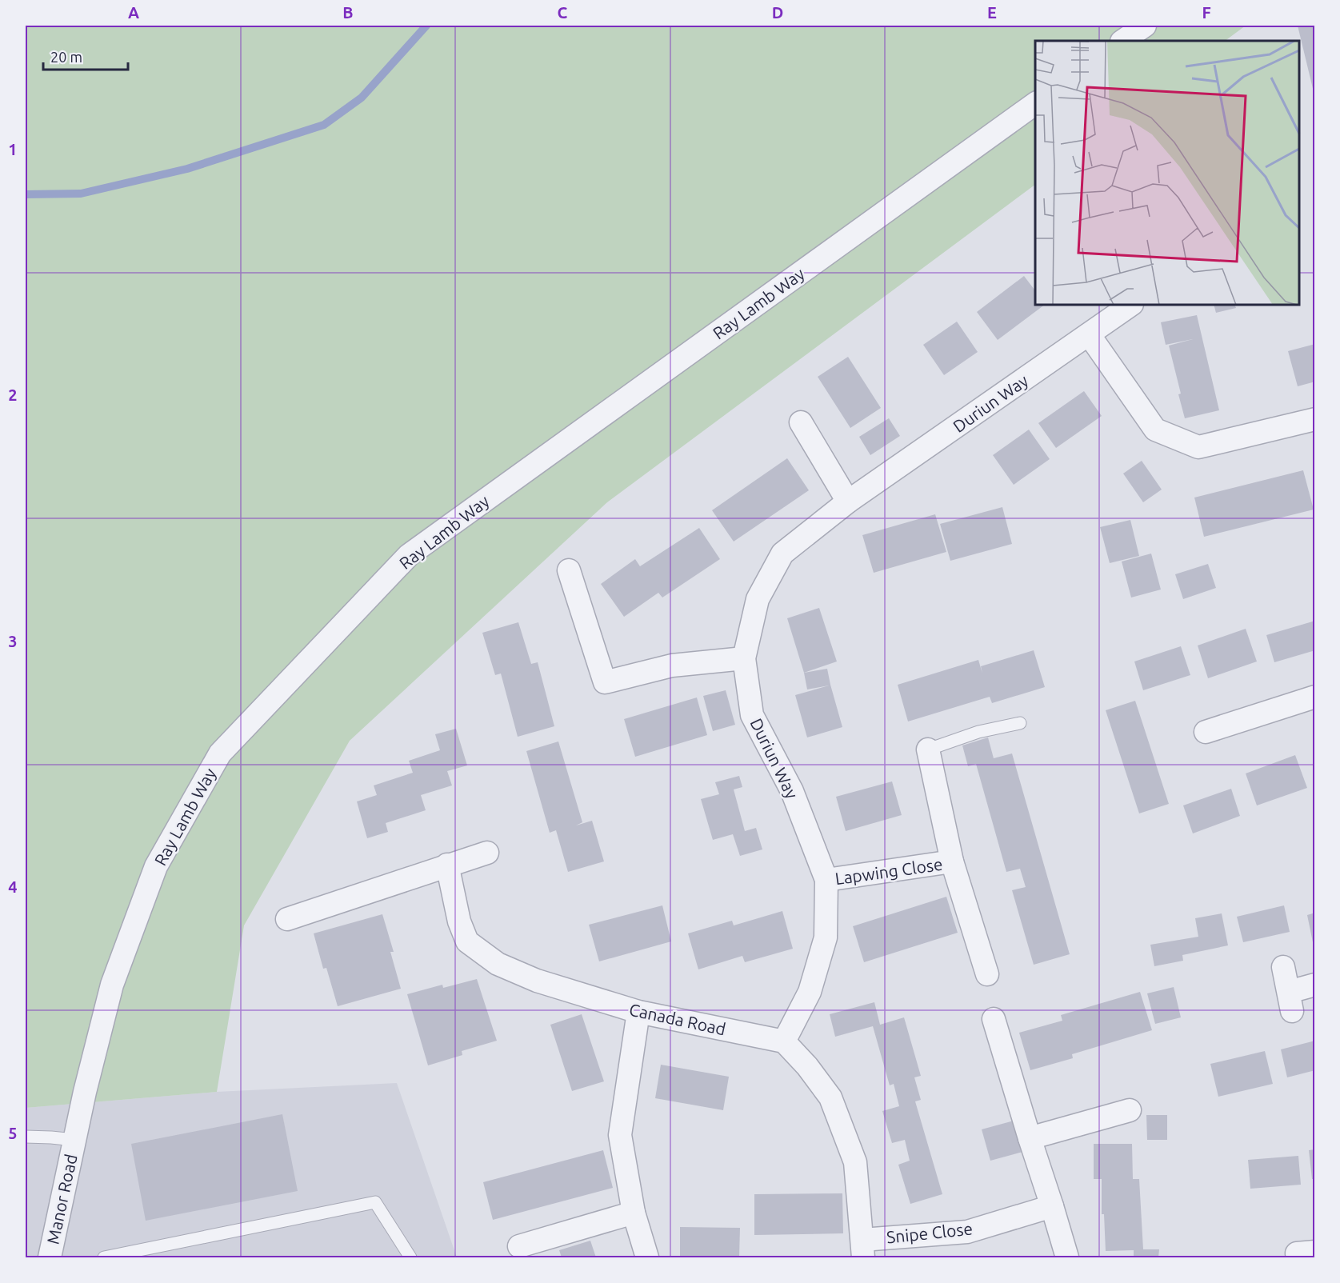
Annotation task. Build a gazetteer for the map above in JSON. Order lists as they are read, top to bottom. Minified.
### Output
{"streets":{"street":["Ray Lamb Way","Duriun Way","Lapwing Close","Canada Road","Manor Road","Snipe Close"]},"crossings":[["Ray Lamb Way","Manor Road"],["Duriun Way","Lapwing Close"],["Duriun Way","Canada Road"]],"scale_bar":"20 m","grid":{"columns":["A","B","C","D","E","F"],"rows":["1","2","3","4","5"]}}
